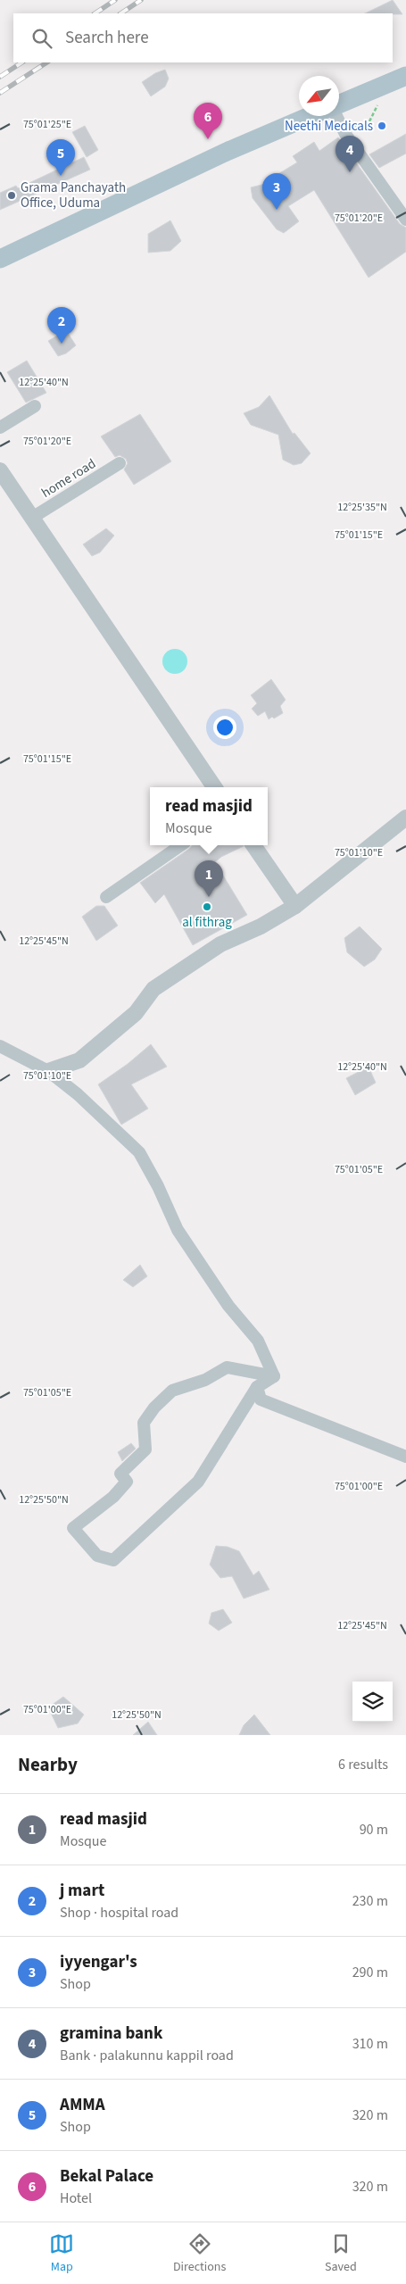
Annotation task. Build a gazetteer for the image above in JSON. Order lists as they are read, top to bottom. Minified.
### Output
{"streets":{"street":["home road"]},"places":["Neethi Medicals","Grama Panchayath Office, Uduma","al fithrag"],"north":"bottom left","page":{"search":"Search here","pins":["6","4","5","3","2","1"],"popup":["read masjid","Mosque"],"heading":["Nearby","6 results"],"list":[{"mark":"1","name":"read masjid","note":"Mosque","value":"90 m"},{"mark":"2","name":"j mart","note":"Shop · hospital road","value":"230 m"},{"mark":"3","name":"iyyengar's","note":"Shop","value":"290 m"},{"mark":"4","name":"gramina bank","note":"Bank · palakunnu kappil road","value":"310 m"},{"mark":"5","name":"AMMA","note":"Shop","value":"320 m"},{"mark":"6","name":"Bekal Palace","note":"Hotel","value":"320 m"}],"nav":["Map","Directions","Saved"]},"coordinates":["75°01'25\"E","75°01'20\"E","12°25'40\"N","12°25'35\"N","75°01'15\"E","75°01'10\"E","12°25'45\"N","75°01'05\"E","75°01'00\"E","12°25'50\"N"]}
